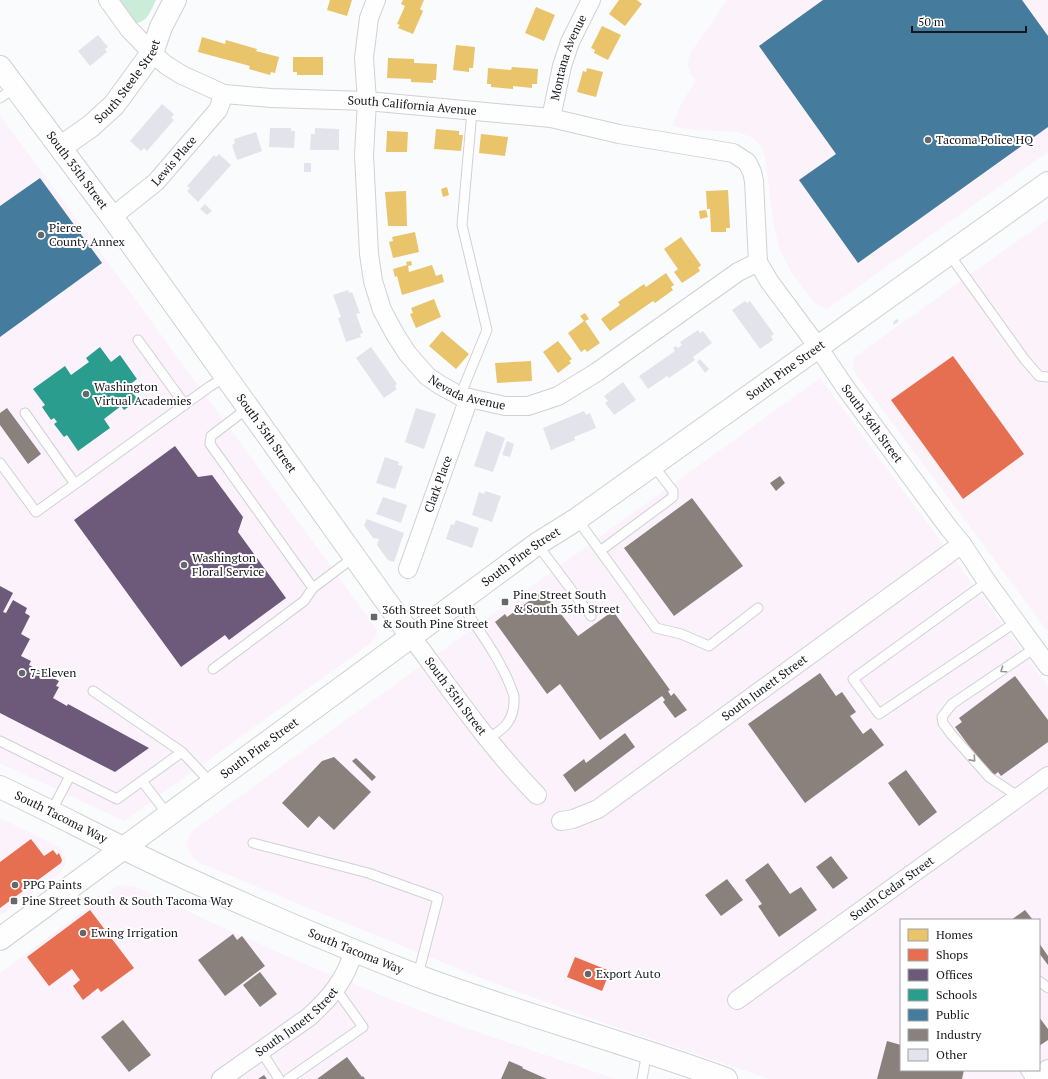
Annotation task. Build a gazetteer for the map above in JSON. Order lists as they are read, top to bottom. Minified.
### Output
{"streets":{"main road":["South Steele Street","South 35th Street","South Pine Street","South Tacoma Way"],"street":["Montana Avenue","South California Avenue","Lewis Place","Nevada Avenue","South 36th Street","Clark Place","South Junett Street","South Cedar Street"]},"crossings":[["Montana Avenue","South California Avenue"],["South Steele Street","South California Avenue"],["South Steele Street","South 35th Street"],["South California Avenue","Lewis Place"],["South California Avenue","Nevada Avenue"],["South California Avenue","South 36th Street"],["Lewis Place","South 35th Street"],["South 35th Street","South Pine Street"],["South Pine Street","South 36th Street"],["South Pine Street","South Tacoma Way"],["Nevada Avenue","South 36th Street"],["Nevada Avenue","Clark Place"],["South 36th Street","South Junett Street"],["South Junett Street","South Tacoma Way"]],"places":{"other":["Tacoma Police HQ","Pierce County Annex","Washington Virtual Academies","Washington Floral Service","7-Eleven","PPG Paints","Ewing Irrigation","Export Auto"],"transit":["Pine Street South & South 35th Street","36th Street South & South Pine Street","Pine Street South & South Tacoma Way"]},"legend":["Homes","Shops","Offices","Schools","Public","Industry","Other"],"scale_bar":"50 m"}
